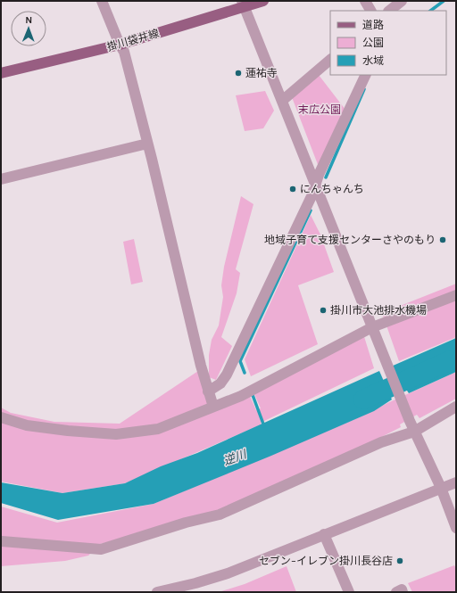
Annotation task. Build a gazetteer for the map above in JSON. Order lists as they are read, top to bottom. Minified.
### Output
{"streets":{"main road":["掛川袋井線"]},"water":["逆川"],"parks":["末広公園"],"places":["蓮祐寺","にんちゃんち","地域子育て支援センターさやのもり","掛川市大池排水機場","セブン−イレブン掛川長谷店"],"legend":["道路","公園","水域"],"north":"top"}
